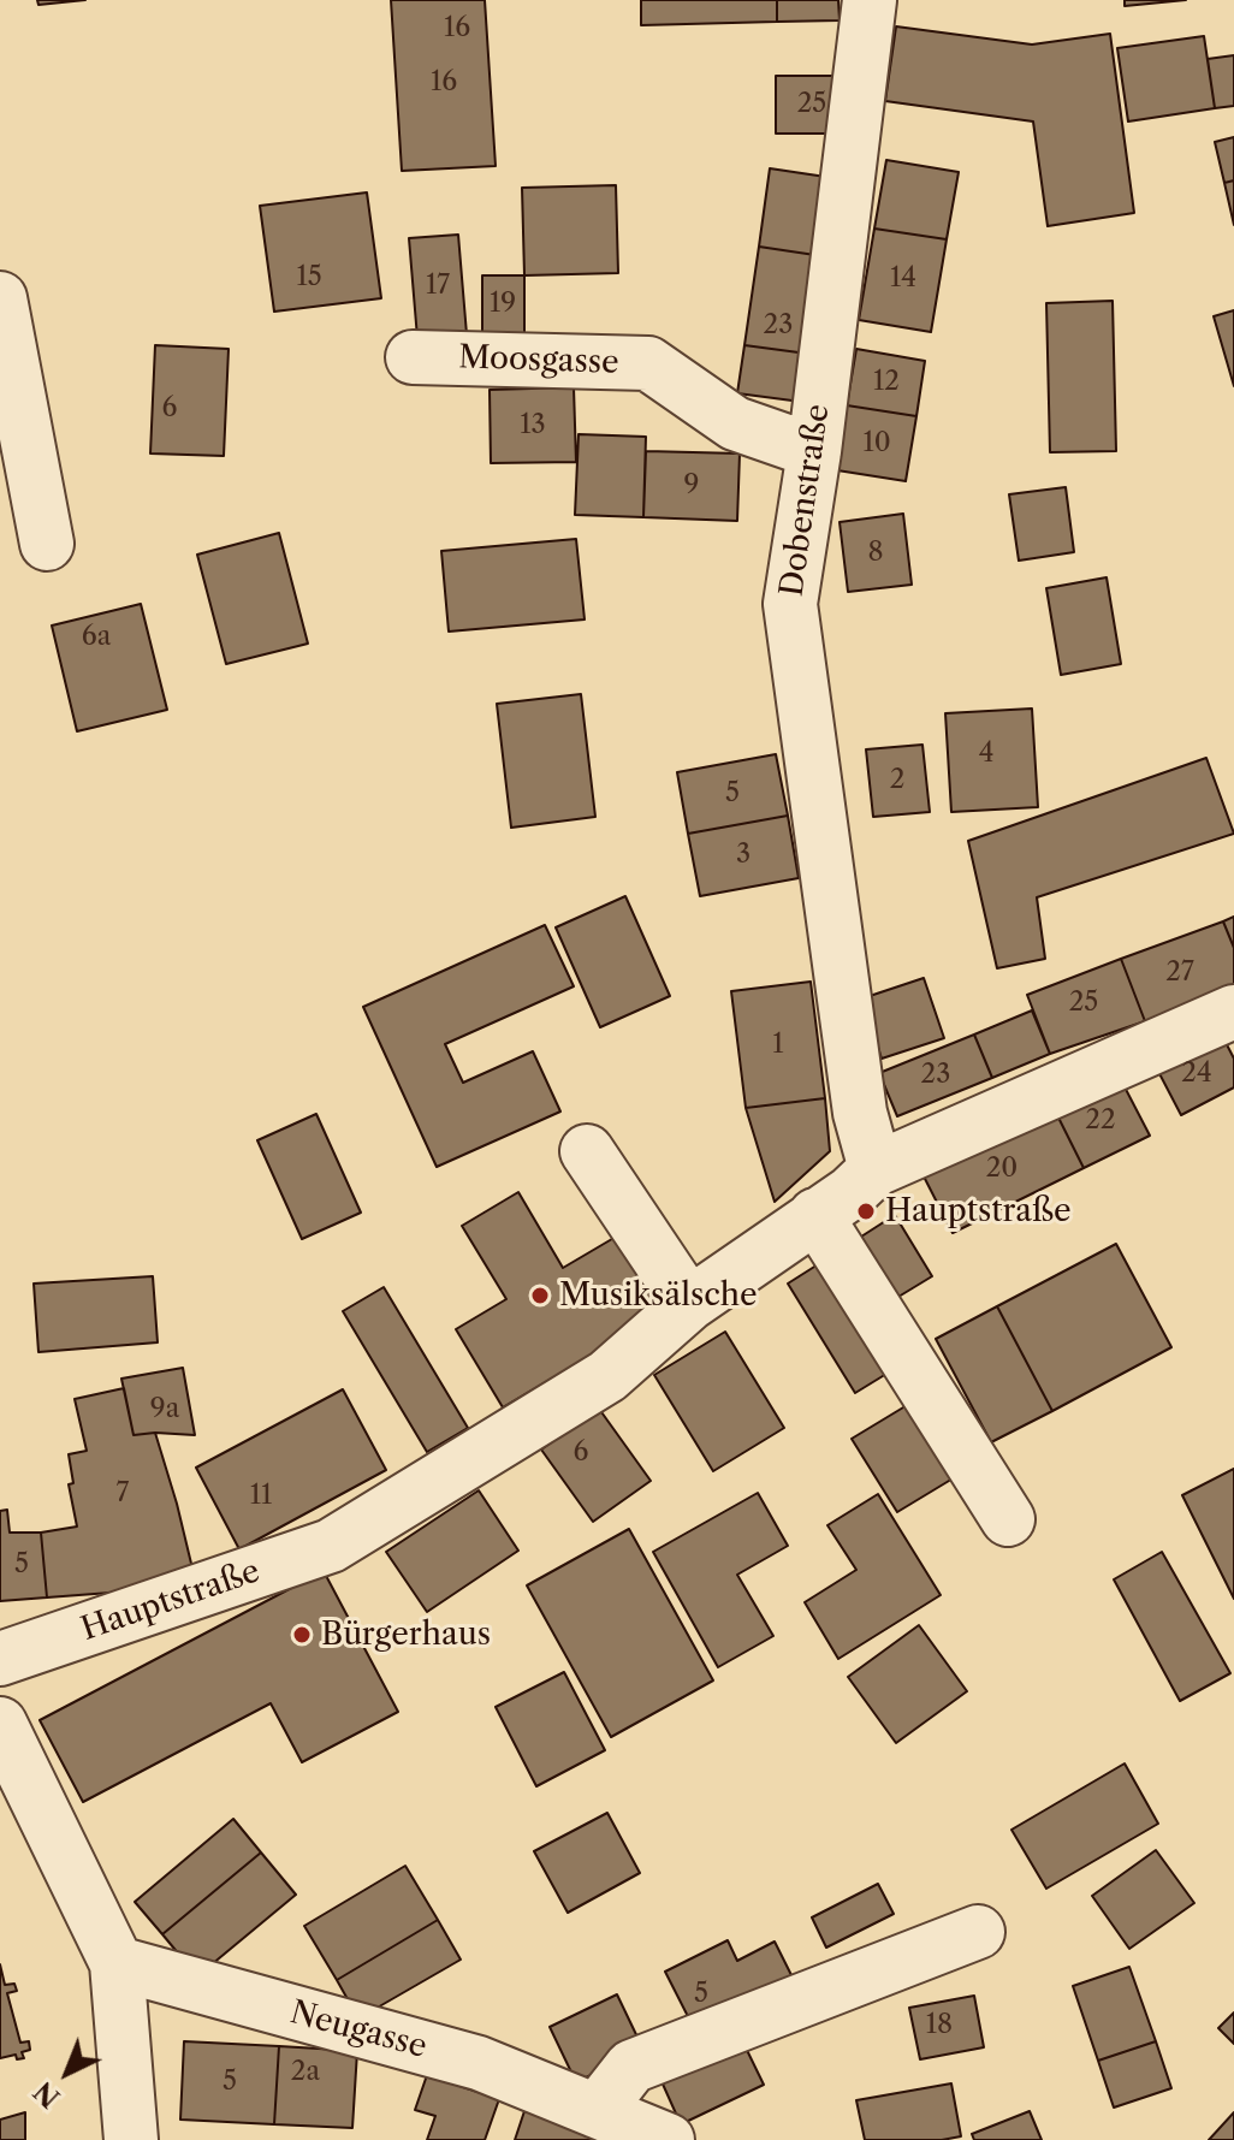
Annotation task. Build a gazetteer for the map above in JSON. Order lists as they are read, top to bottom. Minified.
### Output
{"streets":{"street":["Moosgasse","Dobenstraße","Hauptstraße","Neugasse"]},"crossings":[["Moosgasse","Dobenstraße"],["Dobenstraße","Hauptstraße"]],"places":["Hauptstraße","Musiksälsche","Bürgerhaus"],"house_numbers":["16","16","25","15","14","17","19","23","12","6","13","10","9","8","6a","4","2","5","3","27","25","1","24","23","22","20","9a","6","7","11","5","5","18","2a","5"],"north":"bottom left"}
